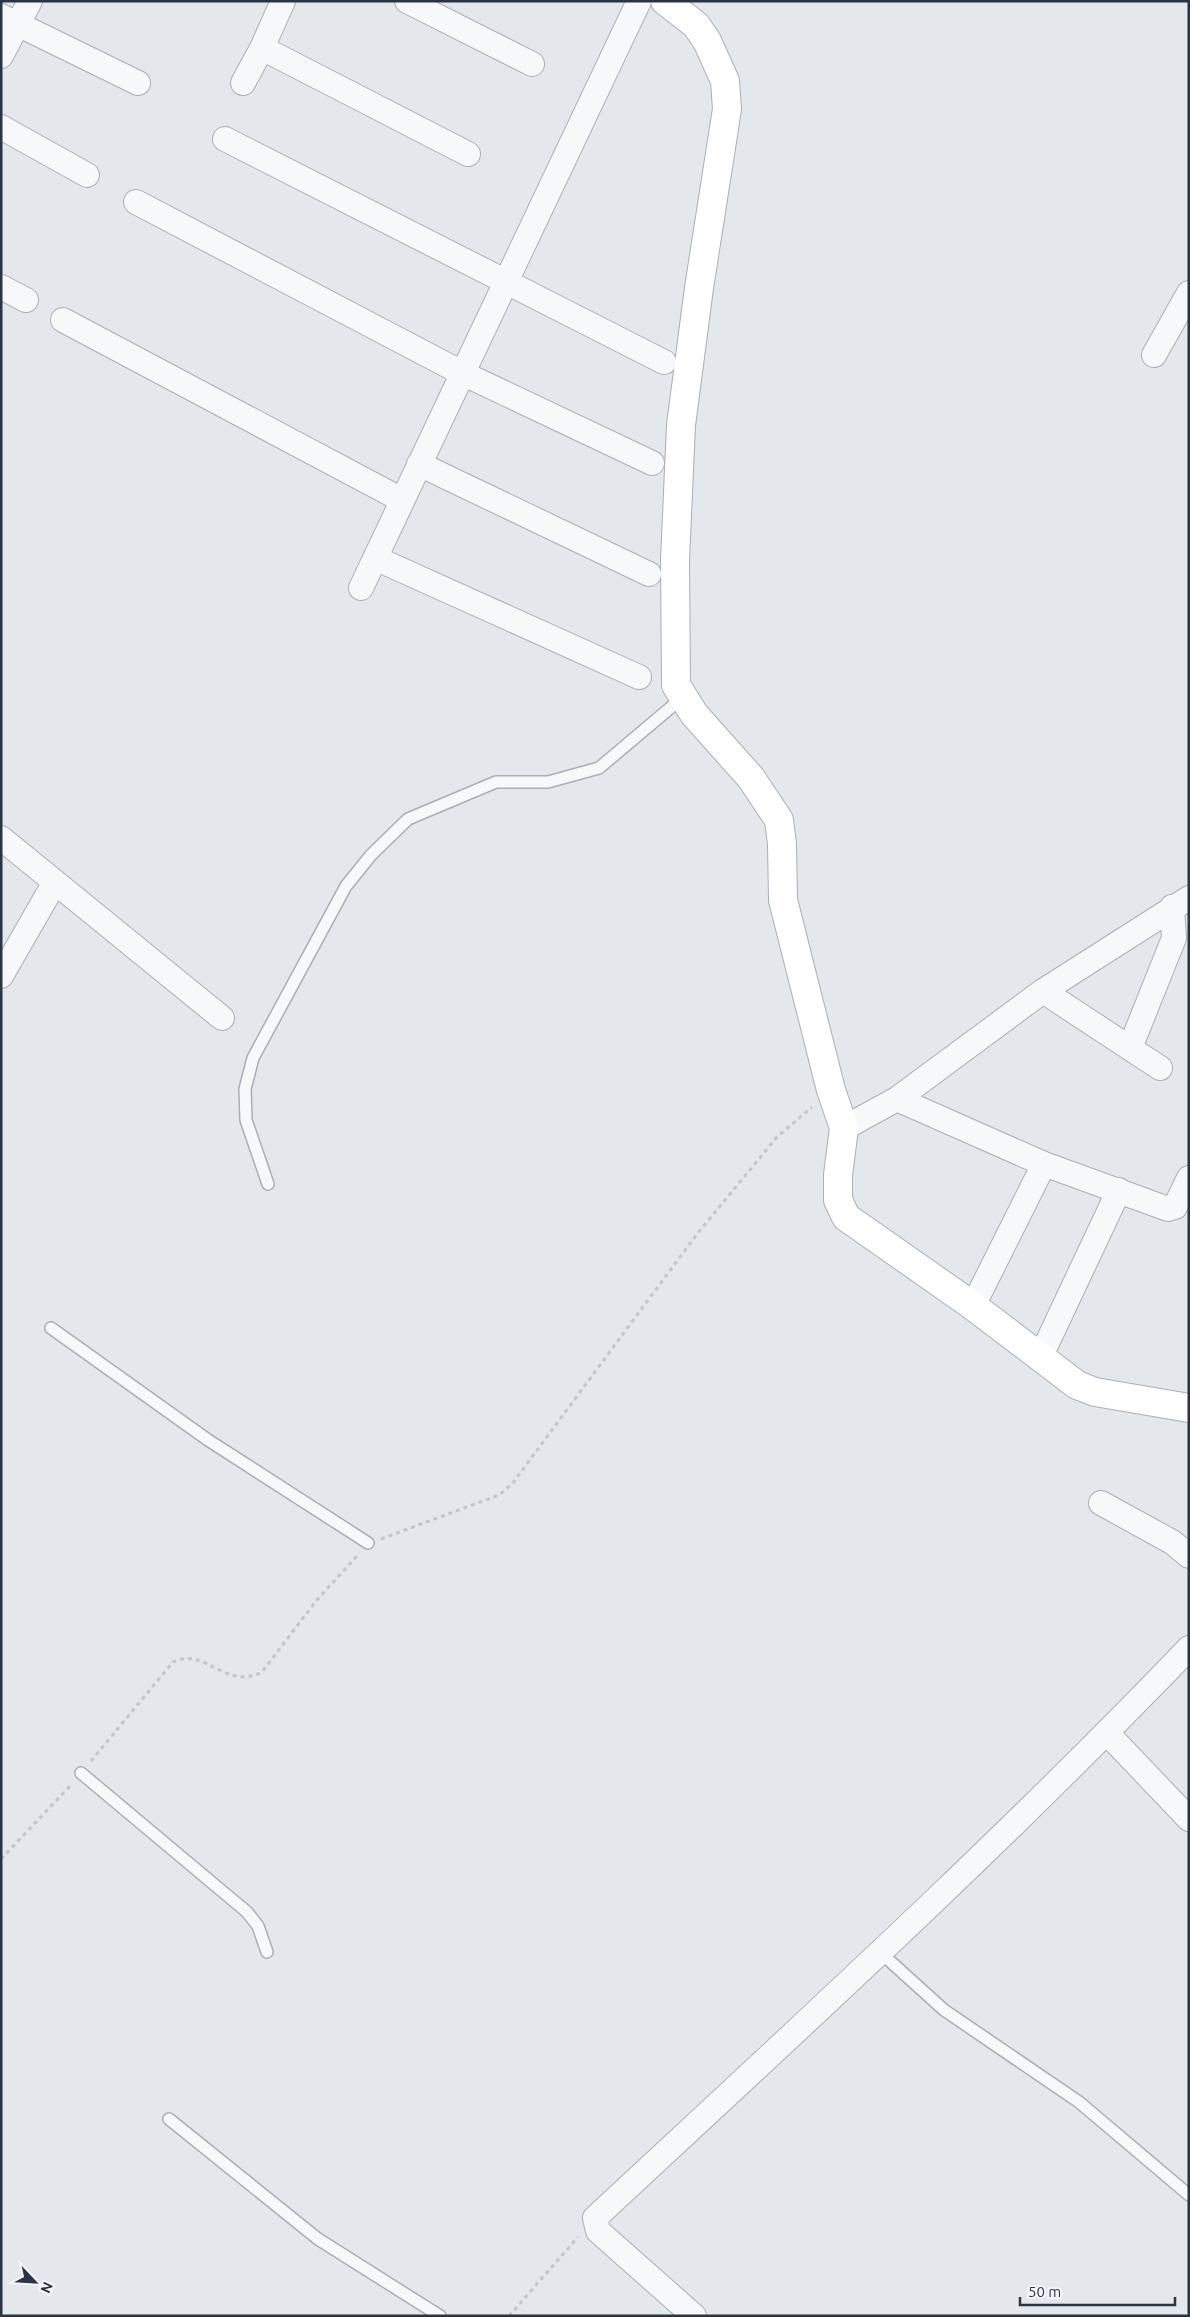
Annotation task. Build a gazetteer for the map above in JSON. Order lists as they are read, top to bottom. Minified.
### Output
{"scale_bar":"50 m","north":"bottom right"}
